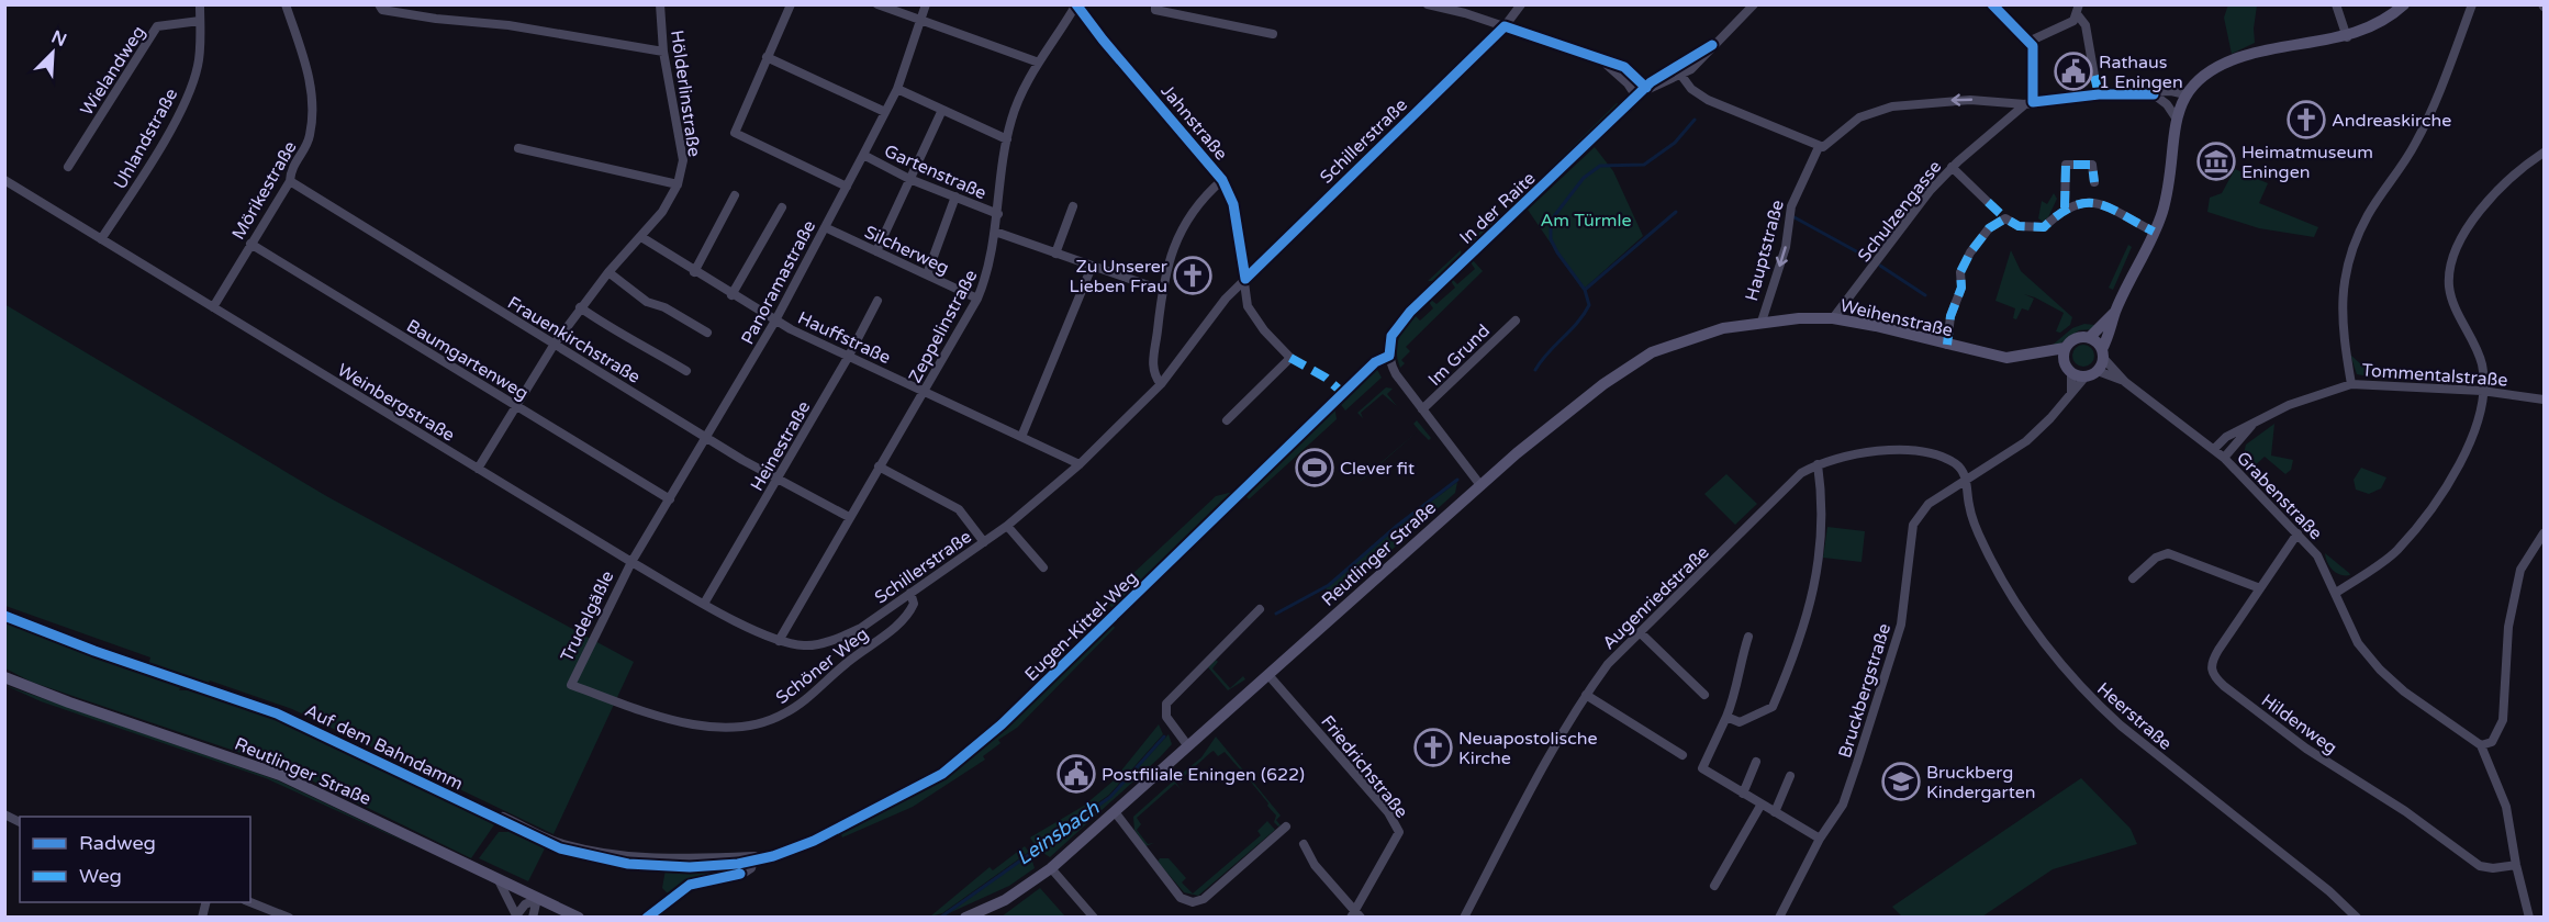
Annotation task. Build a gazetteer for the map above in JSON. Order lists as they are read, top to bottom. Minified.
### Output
{"streets":{"main road":["Weihenstraße","Reutlinger Straße"],"street":["Wielandweg","Hölderlinstraße","Jahnstraße","Uhlandstraße","Schillerstraße","Gartenstraße","Mörikestraße","In der Raite","Schulzengasse","Silcherweg","Hauptstraße","Panoramastraße","Zeppelinstraße","Hauffstraße","Frauenkirchstraße","Im Grund","Baumgartenweg","Tommentalstraße","Weinbergstraße","Heinestraße","Grabenstraße","Augenriedstraße","Trudelgäßle","Schöner Weg","Bruckbergstraße","Heerstraße","Hildenweg","Friedrichstraße"],"cycle path":["Eugen-Kittel-Weg"]},"crossings":[["Wielandweg","Uhlandstraße"],["Hölderlinstraße","Hauffstraße"],["Hölderlinstraße","Frauenkirchstraße"],["Hölderlinstraße","Baumgartenweg"],["Hölderlinstraße","Weinbergstraße"],["Jahnstraße","Schillerstraße"],["Jahnstraße","Zeppelinstraße"],["Uhlandstraße","Weinbergstraße"],["Schillerstraße","Zeppelinstraße"],["Schillerstraße","Hauffstraße"],["Schillerstraße","Weinbergstraße"],["Schillerstraße","Schöner Weg"],["Gartenstraße","Panoramastraße"],["Gartenstraße","Zeppelinstraße"],["Mörikestraße","Frauenkirchstraße"],["Mörikestraße","Baumgartenweg"],["Mörikestraße","Weinbergstraße"],["Schulzengasse","Weihenstraße"],["Silcherweg","Panoramastraße"],["Silcherweg","Zeppelinstraße"],["Hauptstraße","Weihenstraße"],["Hauptstraße","Reutlinger Straße"],["Panoramastraße","Hauffstraße"],["Panoramastraße","Frauenkirchstraße"],["Panoramastraße","Baumgartenweg"],["Panoramastraße","Weinbergstraße"],["Panoramastraße","Trudelgäßle"],["Weihenstraße","Grabenstraße"],["Weihenstraße","Reutlinger Straße"],["Weihenstraße","Bruckbergstraße"],["Zeppelinstraße","Hauffstraße"],["Zeppelinstraße","Frauenkirchstraße"],["Zeppelinstraße","Weinbergstraße"],["Hauffstraße","Heinestraße"],["Frauenkirchstraße","Heinestraße"],["Tommentalstraße","Grabenstraße"],["Weinbergstraße","Heinestraße"],["Weinbergstraße","Trudelgäßle"],["Grabenstraße","Bruckbergstraße"],["Grabenstraße","Hildenweg"],["Reutlinger Straße","Friedrichstraße"],["Augenriedstraße","Bruckbergstraße"],["Augenriedstraße","Heerstraße"],["Trudelgäßle","Schöner Weg"],["Bruckbergstraße","Heerstraße"]],"one_way":["Hauptstraße"],"water":["Leinsbach"],"parks":["Am Türmle"],"places":{"public building":["Rathaus 1 Eningen","Postfiliale Eningen (622)"],"church":["Andreaskirche","Zu Unserer Lieben Frau","Neuapostolische Kirche"],"museum":["Heimatmuseum Eningen"],"sports":["Clever fit"],"school or university":["Bruckberg Kindergarten"]},"legend":["Radweg","Weg"],"north":"top right"}
